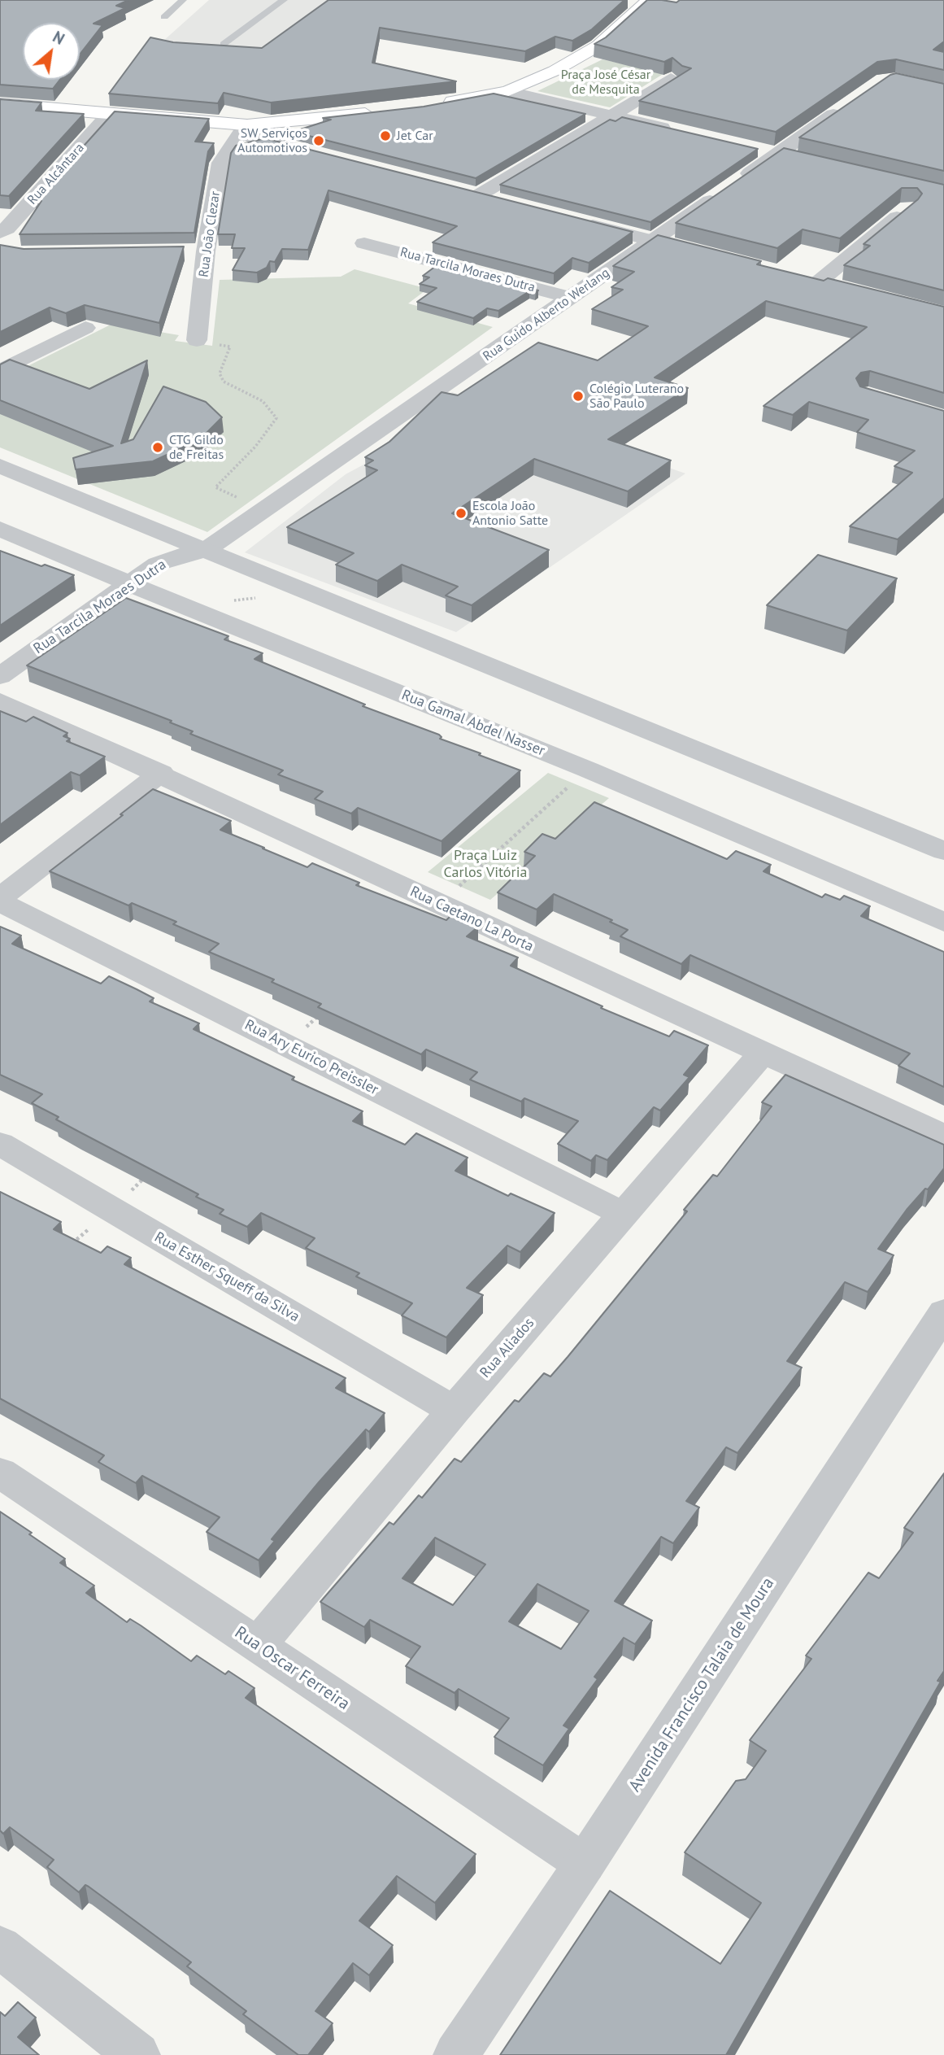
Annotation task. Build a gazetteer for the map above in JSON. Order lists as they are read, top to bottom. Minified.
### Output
{"streets":{"street":["Rua Alcântara","Rua João Clezar","Rua Tarcila Moraes Dutra","Rua Guido Alberto Werlang","Rua Gamal Abdel Nasser","Rua Caetano La Porta","Rua Ary Eurico Preissler","Rua Esther Squeff da Silva","Rua Aliados","Rua Oscar Ferreira","Avenida Francisco Talaia de Moura"]},"crossings":[["Rua Tarcila Moraes Dutra","Rua Guido Alberto Werlang"],["Rua Tarcila Moraes Dutra","Rua Gamal Abdel Nasser"],["Rua Caetano La Porta","Rua Aliados"],["Rua Ary Eurico Preissler","Rua Aliados"],["Rua Esther Squeff da Silva","Rua Aliados"],["Rua Aliados","Rua Oscar Ferreira"],["Rua Oscar Ferreira","Avenida Francisco Talaia de Moura"]],"parks":["Praça José César de Mesquita","Praça Luiz Carlos Vitória"],"places":["Jet Car","SW Serviços Automotivos","Colégio Luterano São Paulo","CTG Gildo de Freitas","Escola João Antonio Satte"],"north":"top right"}
